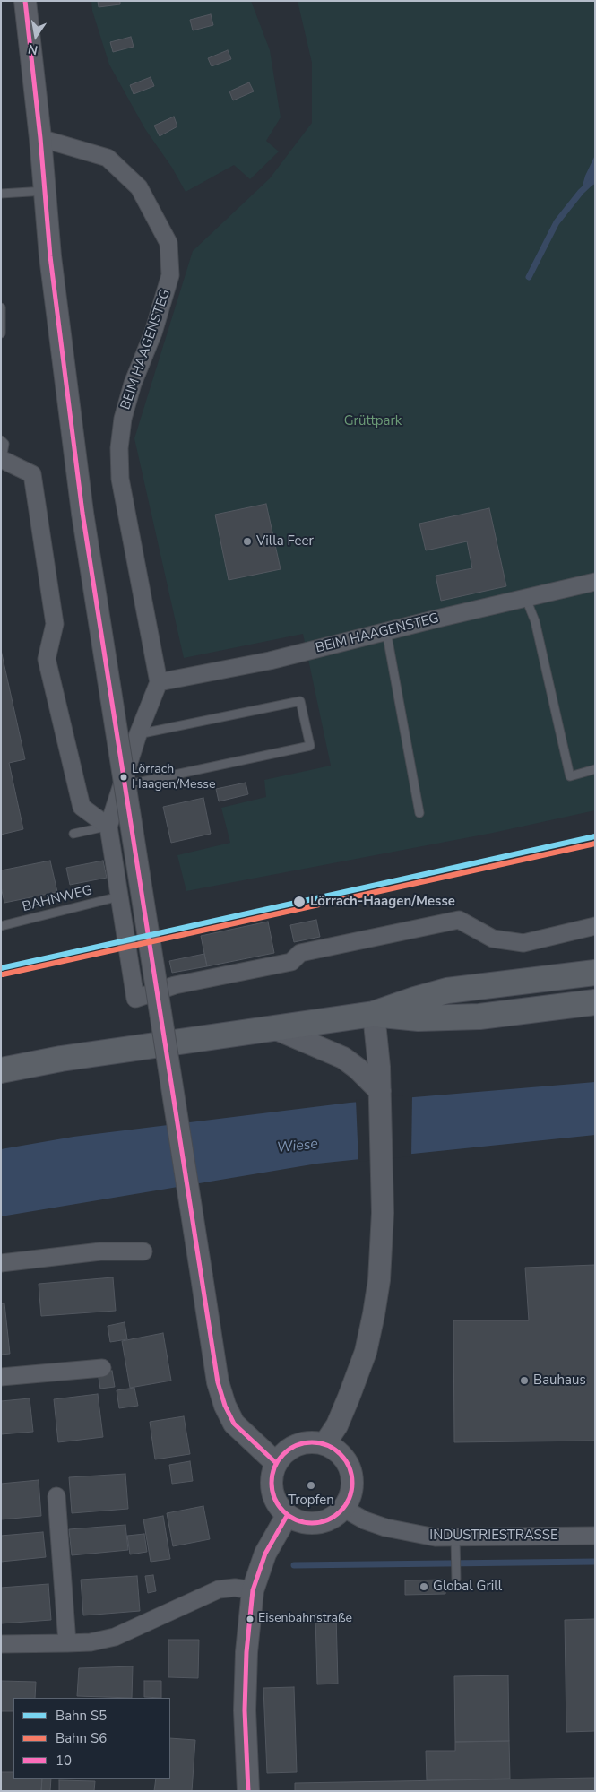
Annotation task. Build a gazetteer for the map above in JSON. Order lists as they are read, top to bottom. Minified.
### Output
{"streets":{"street":["BEIM HAAGENSTEG","INDUSTRIESTRASSE"],"lane":["BAHNWEG"]},"water":["Wiese"],"parks":["Grüttpark"],"places":["Villa Feer","Lörrach Haagen/Messe","Lörrach-Haagen/Messe","Bauhaus","Tropfen","Global Grill","Eisenbahnstraße"],"lines":["transit line 10","rail line S5","rail line S6"],"legend":["Bahn S5","Bahn S6","10"],"north":"bottom"}
